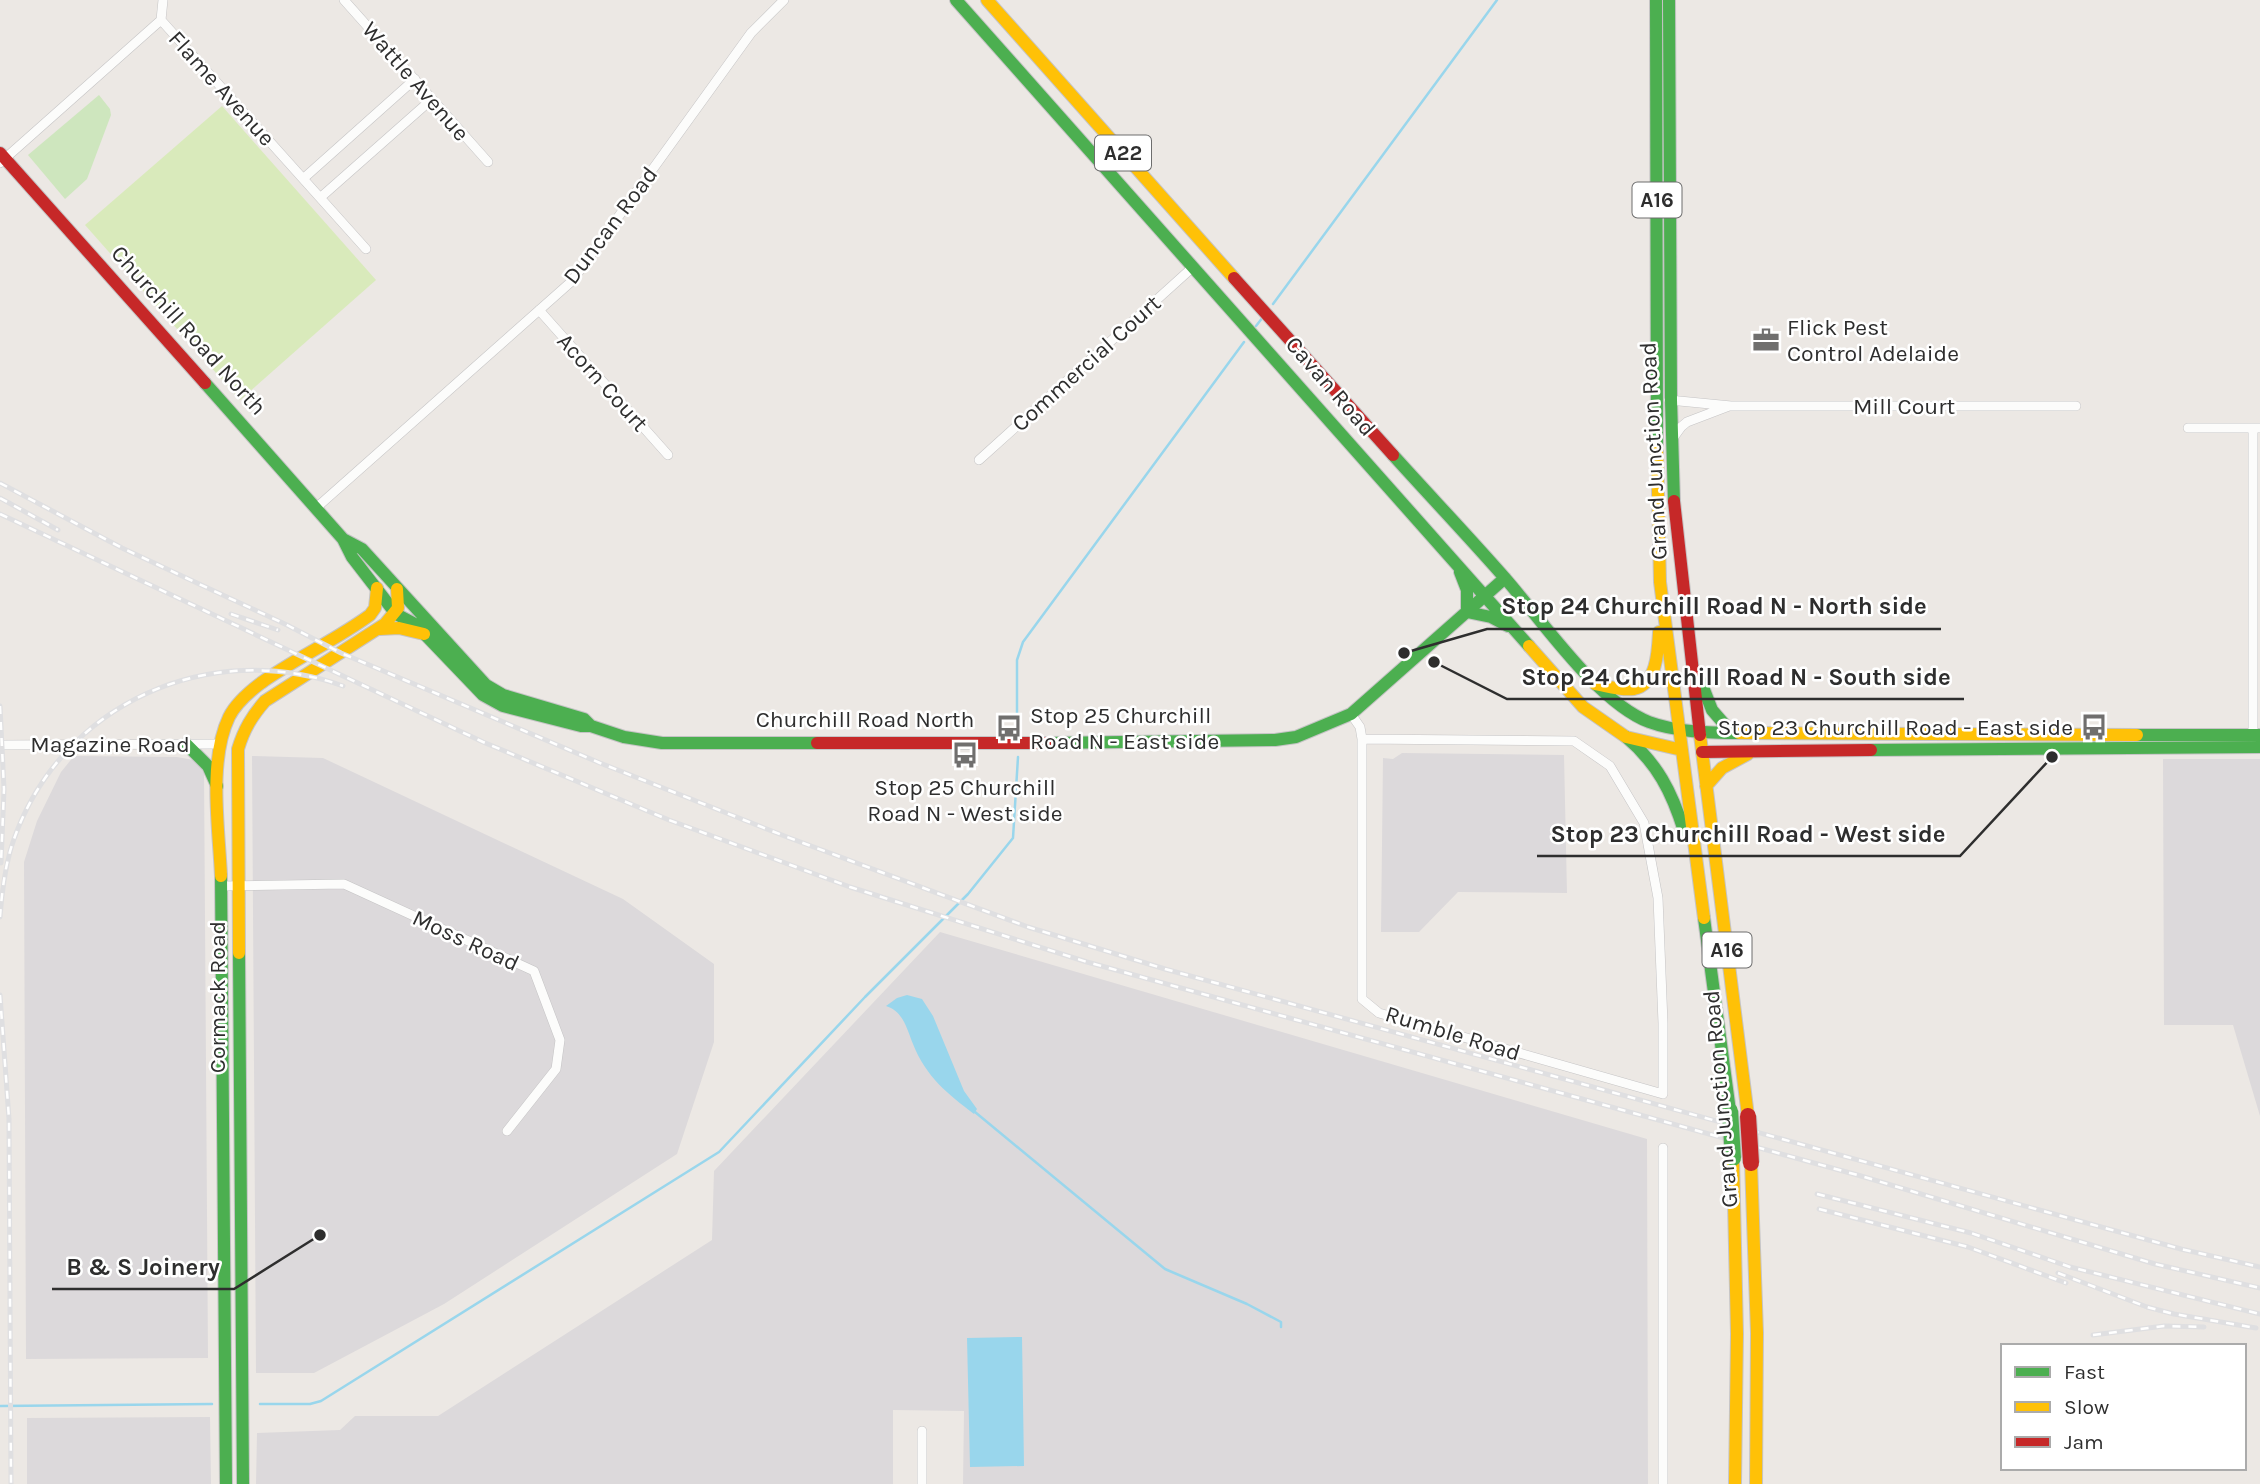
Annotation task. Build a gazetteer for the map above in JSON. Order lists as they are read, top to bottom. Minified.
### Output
{"streets":{"main road":["A22","A16","Churchill Road North","Cavan Road","Grand Junction Road","Cormack Road"],"street":["Wattle Avenue","Flame Avenue","Duncan Road","Commercial Court","Acorn Court","Mill Court","Magazine Road","Moss Road","Rumble Road"]},"crossings":[["Flame Avenue","Churchill Road North"],["A22","Cavan Road"],["A22","Grand Junction Road"],["Duncan Road","Churchill Road North"],["Duncan Road","Acorn Court"],["Churchill Road North","Cavan Road"],["Churchill Road North","Cormack Road"],["Churchill Road North","Rumble Road"],["Commercial Court","Cavan Road"],["Cavan Road","Grand Junction Road"],["Mill Court","Grand Junction Road"],["Magazine Road","Cormack Road"],["Moss Road","Cormack Road"]],"places":{"office":["Flick Pest Control Adelaide"],"other":["Stop 24 Churchill Road N - North side","Stop 24 Churchill Road N - South side","Stop 23 Churchill Road - West side","B & S Joinery"],"bus stop":["Stop 23 Churchill Road - East side","Stop 25 Churchill Road N - East side","Stop 25 Churchill Road N - West side"]},"legend":["Fast","Slow","Jam"]}
